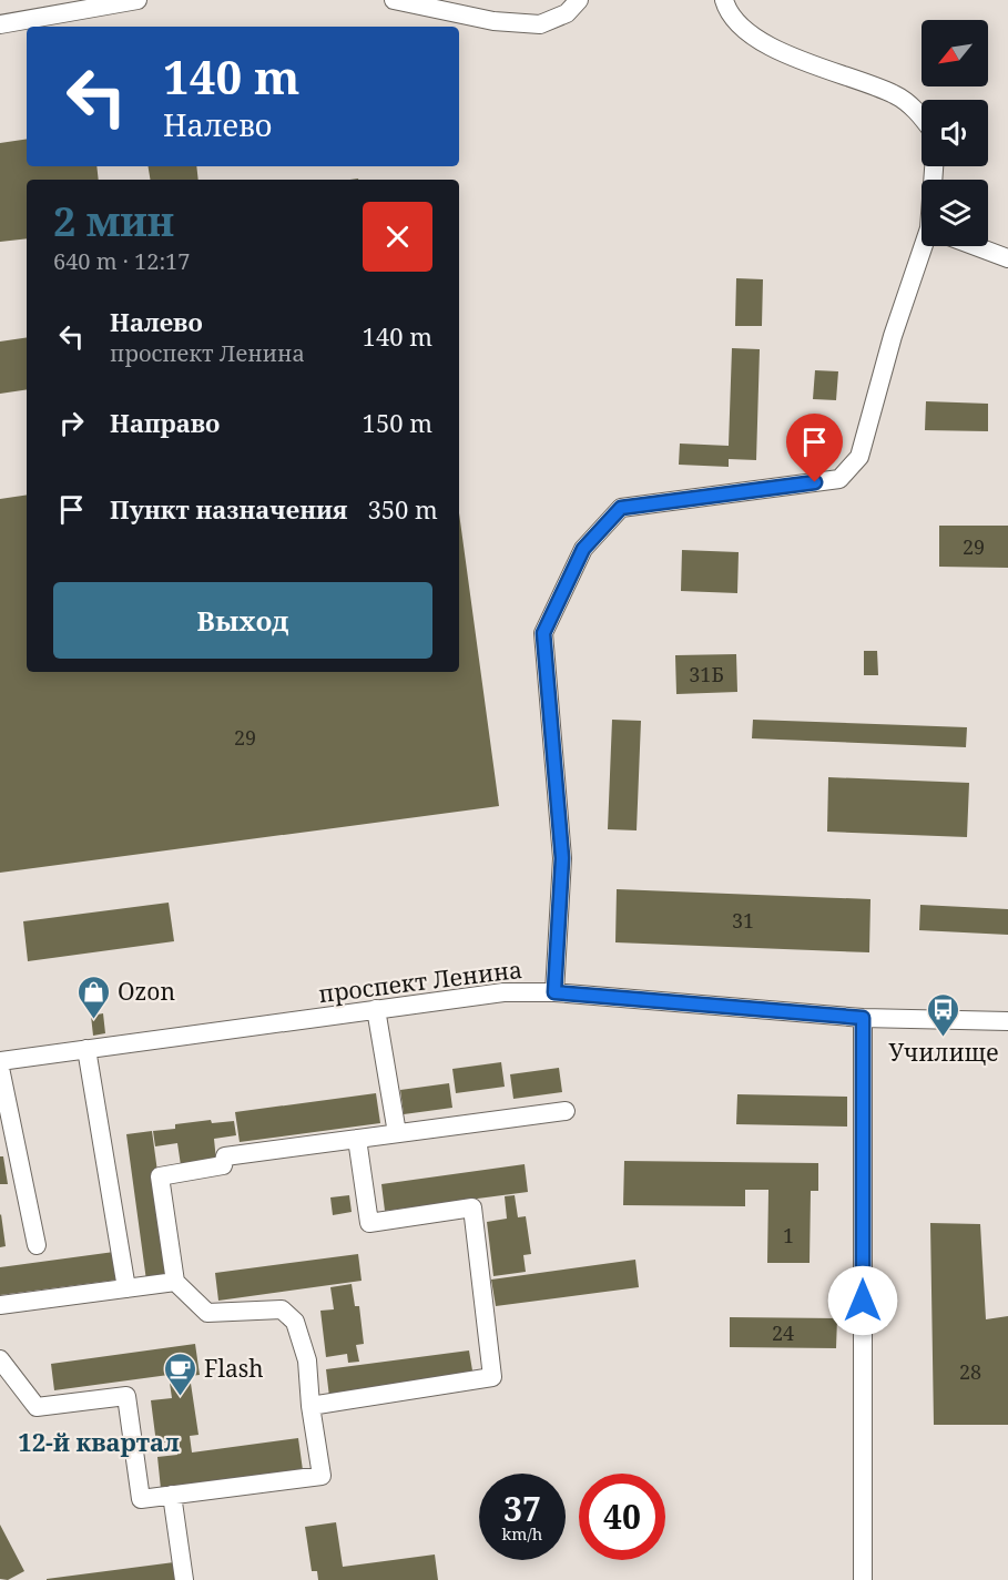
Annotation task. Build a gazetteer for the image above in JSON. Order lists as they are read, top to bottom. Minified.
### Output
{"streets":{"street":["проспект Ленина"]},"districts":["12-й квартал"],"places":{"shop":["Ozon"],"bus stop":["Училище"],"cafe":["Flash"]},"house_numbers":["29","31Б","29","31","1","24","28"],"north":"bottom left","page":{"turn":["140 m","Налево"],"heading":["2 мин","640 m · 12:17"],"list":[{"name":"Налево","note":"проспект Ленина","value":"140 m"},{"name":"Направо","value":"150 m"},{"name":"Пункт назначения","value":"350 m"}],"buttons":"Выход","speed":"37 km/h","limit":"40"}}
